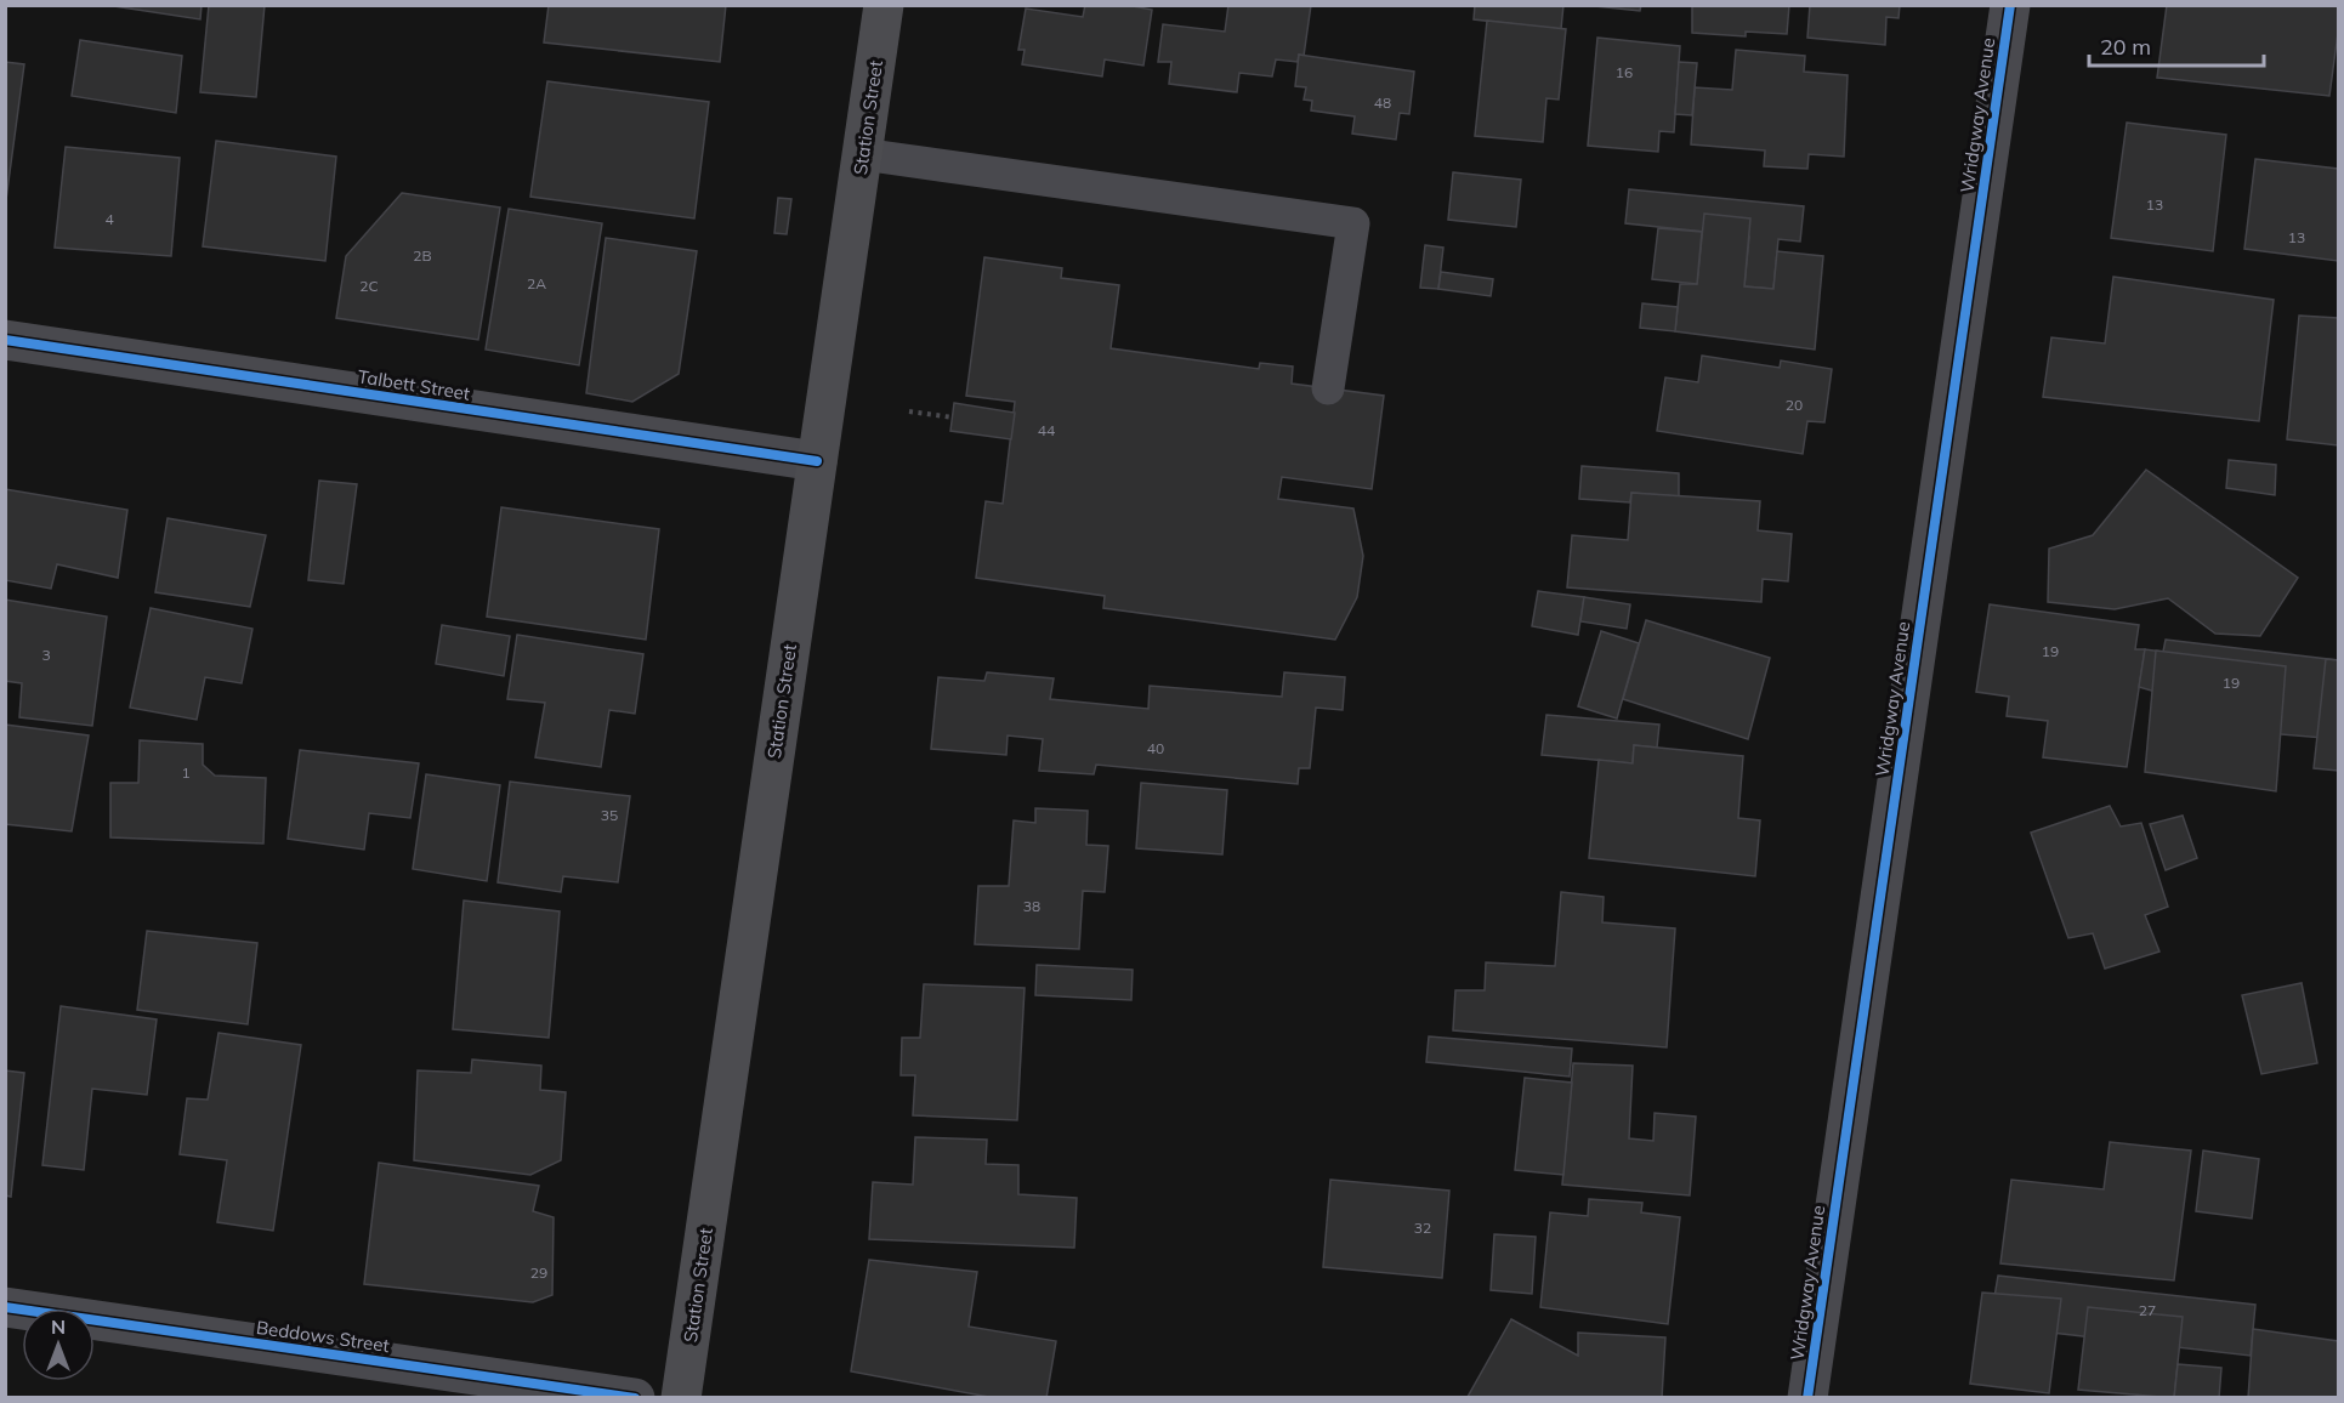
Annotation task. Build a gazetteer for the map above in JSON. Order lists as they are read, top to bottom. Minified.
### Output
{"streets":{"main road":["Station Street"],"street":["Wridgway Avenue","Talbett Street","Beddows Street"]},"crossings":[["Station Street","Talbett Street"]],"house_numbers":["16","48","13","4","13","2B","2A","2C","20","44","19","3","19","40","1","35","38","32","29","27"],"scale_bar":"20 m","north":"top"}
